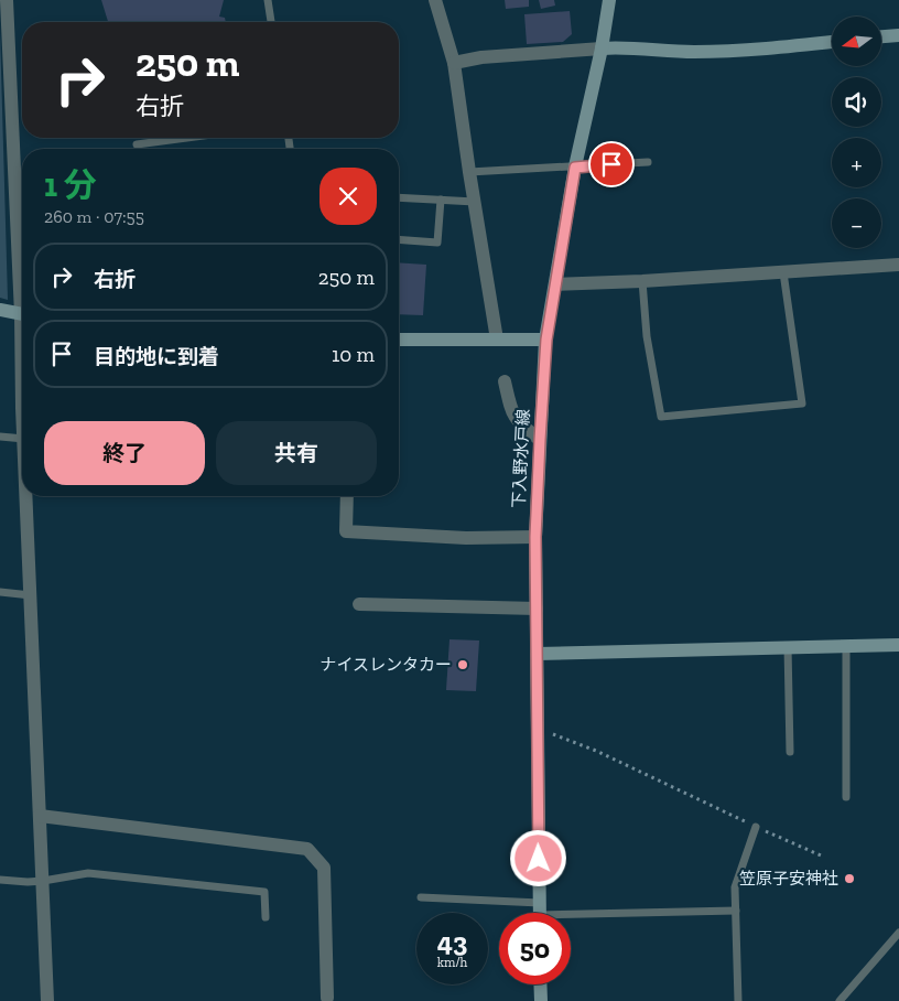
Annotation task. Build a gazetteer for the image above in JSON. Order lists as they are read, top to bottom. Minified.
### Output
{"streets":{"main road":["下入野水戸線"]},"places":["ナイスレンタカー","笠原子安神社"],"north":"left","page":{"map_buttons":["+","−"],"turn":["250 m","右折"],"heading":["1 分","260 m · 07:55"],"list":[{"name":"右折","value":"250 m"},{"name":"目的地に到着","value":"10 m"}],"buttons":["終了","共有"],"speed":"43 km/h","limit":"50"}}
